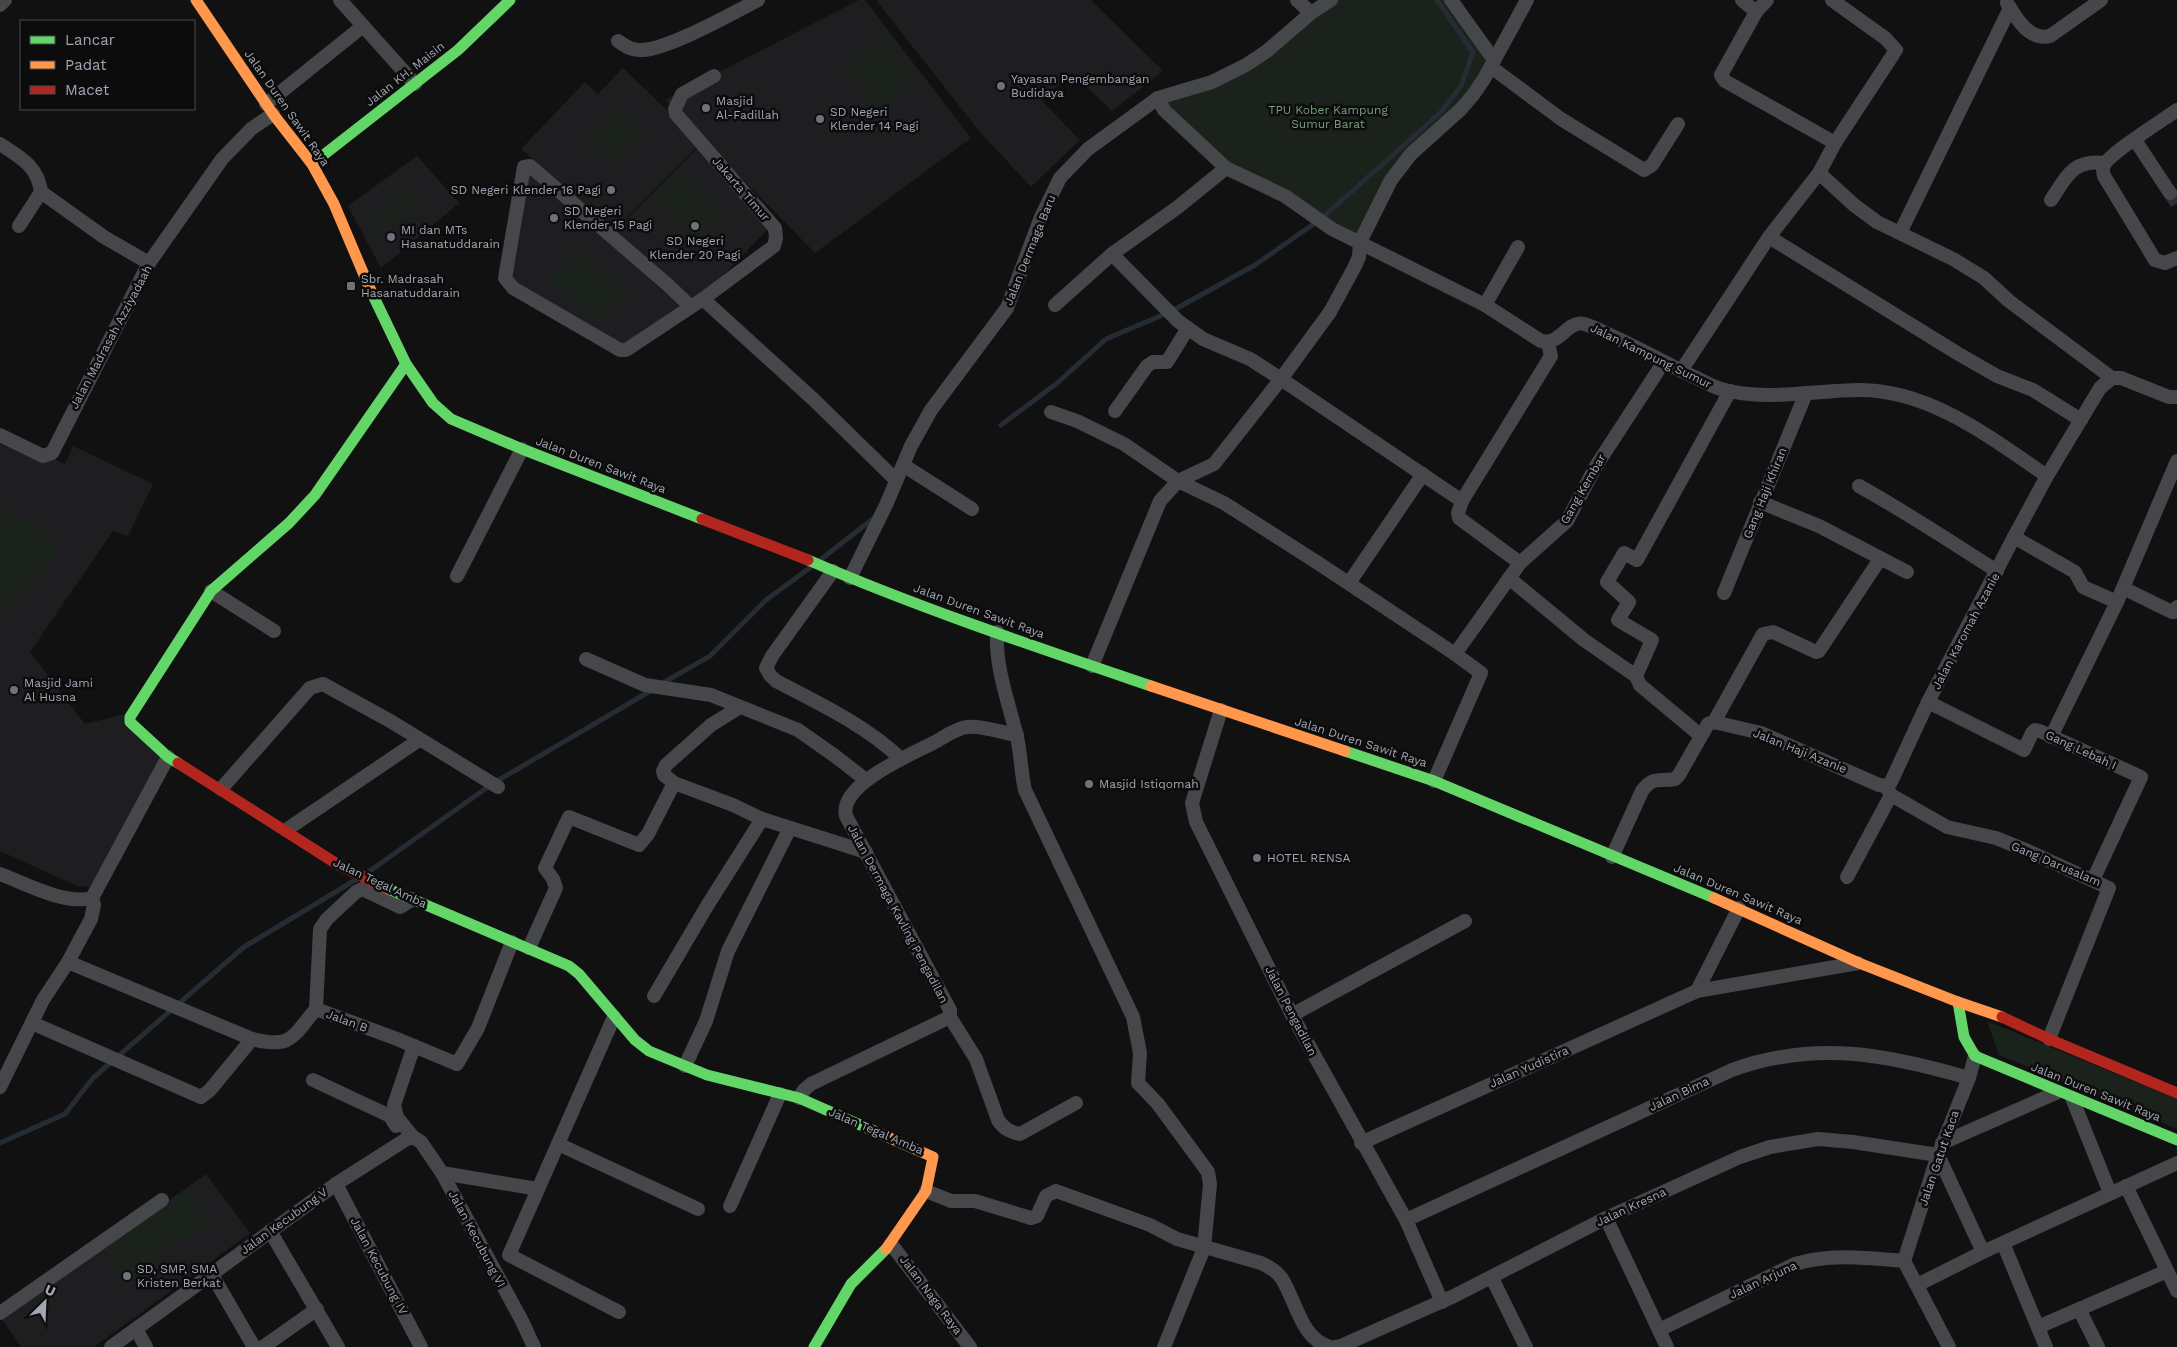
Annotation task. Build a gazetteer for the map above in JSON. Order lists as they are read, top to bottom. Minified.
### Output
{"streets":{"street":["Jalan KH. Maisin","Jalan Duren Sawit Raya","Jakarta Timur","Jalan Dermaga Baru","Jalan Madrasah Azziyadaah","Jalan Kampung Sumur","Gang Kembar","Gang Haji Khiran","Jalan Karomah Azanie","Gang Lebah I","Jalan Haji Azanie","Gang Darusalam","Jalan Tegal Amba","Jalan Dermaga Kavling Pengadilan","Jalan Pengadilan","Jalan B","Jalan Yudistira","Jalan Bima","Jalan Gatut Kaca","Jalan Kresna","Jalan Kecubung V","Jalan Kecubung VI","Jalan Kecubung IV","Jalan Arjuna","Jalan Naga Raya"]},"crossings":[["Jalan KH. Maisin","Jalan Duren Sawit Raya"],["Jalan Duren Sawit Raya","Jalan Dermaga Baru"],["Jalan Duren Sawit Raya","Jalan Madrasah Azziyadaah"],["Jalan Duren Sawit Raya","Gang Darusalam"],["Jalan Duren Sawit Raya","Jalan Pengadilan"],["Jalan Duren Sawit Raya","Jalan Yudistira"],["Jalan Duren Sawit Raya","Jalan Gatut Kaca"],["Jalan Kampung Sumur","Gang Kembar"],["Jalan Kampung Sumur","Gang Haji Khiran"],["Jalan Kampung Sumur","Jalan Karomah Azanie"],["Jalan Karomah Azanie","Gang Lebah I"],["Jalan Karomah Azanie","Jalan Haji Azanie"],["Jalan Karomah Azanie","Gang Darusalam"],["Gang Lebah I","Gang Darusalam"],["Jalan Haji Azanie","Gang Darusalam"],["Jalan Tegal Amba","Jalan Dermaga Kavling Pengadilan"],["Jalan Tegal Amba","Jalan B"],["Jalan Tegal Amba","Jalan Naga Raya"],["Jalan Pengadilan","Jalan Yudistira"],["Jalan Pengadilan","Jalan Bima"],["Jalan Pengadilan","Jalan Kresna"],["Jalan Bima","Jalan Gatut Kaca"],["Jalan Gatut Kaca","Jalan Kresna"],["Jalan Gatut Kaca","Jalan Arjuna"],["Jalan Kecubung V","Jalan Kecubung VI"],["Jalan Kecubung V","Jalan Kecubung IV"]],"parks":["TPU Kober Kampung Sumur Barat"],"places":{"other":["Yayasan Pengembangan Budidaya","Masjid Al-Fadillah","SD Negeri Klender 14 Pagi","SD Negeri Klender 16 Pagi","SD Negeri Klender 15 Pagi","SD Negeri Klender 20 Pagi","MI dan MTs Hasanatuddarain","Masjid Jami Al Husna","Masjid Istiqomah","HOTEL RENSA","SD, SMP, SMA Kristen Berkat"],"transit":["Sbr. Madrasah Hasanatuddarain"]},"legend":["Lancar","Padat","Macet"],"north":"top right"}
